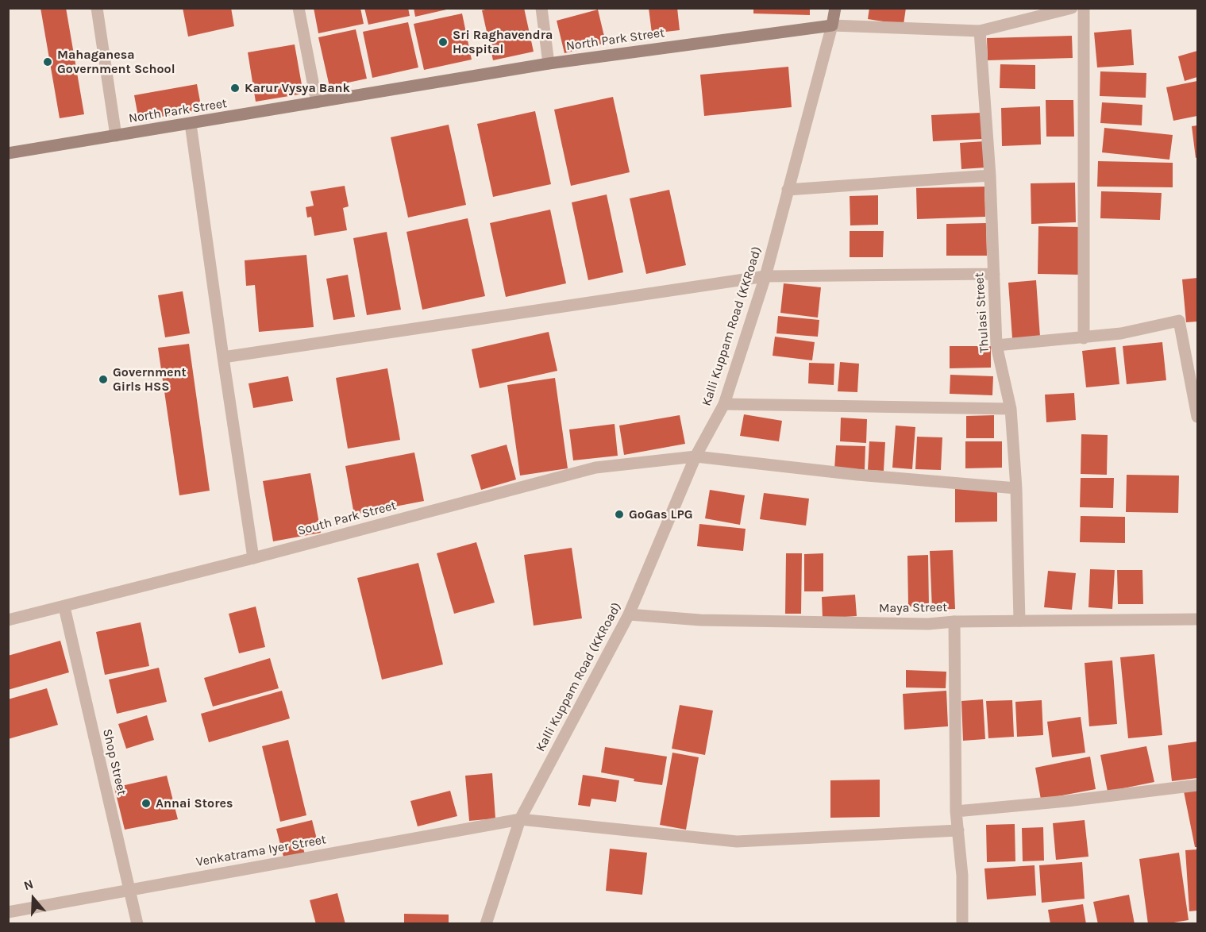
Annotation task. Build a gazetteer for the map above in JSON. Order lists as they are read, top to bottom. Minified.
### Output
{"streets":{"main road":["North Park Street","Kalli Kuppam Road (KKRoad)"],"street":["Thulasi Street","South Park Street","Maya Street","Shop Street","Venkatrama Iyer Street"]},"crossings":[["North Park Street","Kalli Kuppam Road (KKRoad)"],["Thulasi Street","South Park Street"],["Thulasi Street","Maya Street"],["Kalli Kuppam Road (KKRoad)","South Park Street"],["Kalli Kuppam Road (KKRoad)","Maya Street"],["Kalli Kuppam Road (KKRoad)","Venkatrama Iyer Street"],["South Park Street","Shop Street"],["Shop Street","Venkatrama Iyer Street"]],"places":["Sri Raghavendra Hospital","Mahaganesa Government School","Karur Vysya Bank","Government Girls HSS","GoGas LPG","Annai Stores"],"north":"top"}
